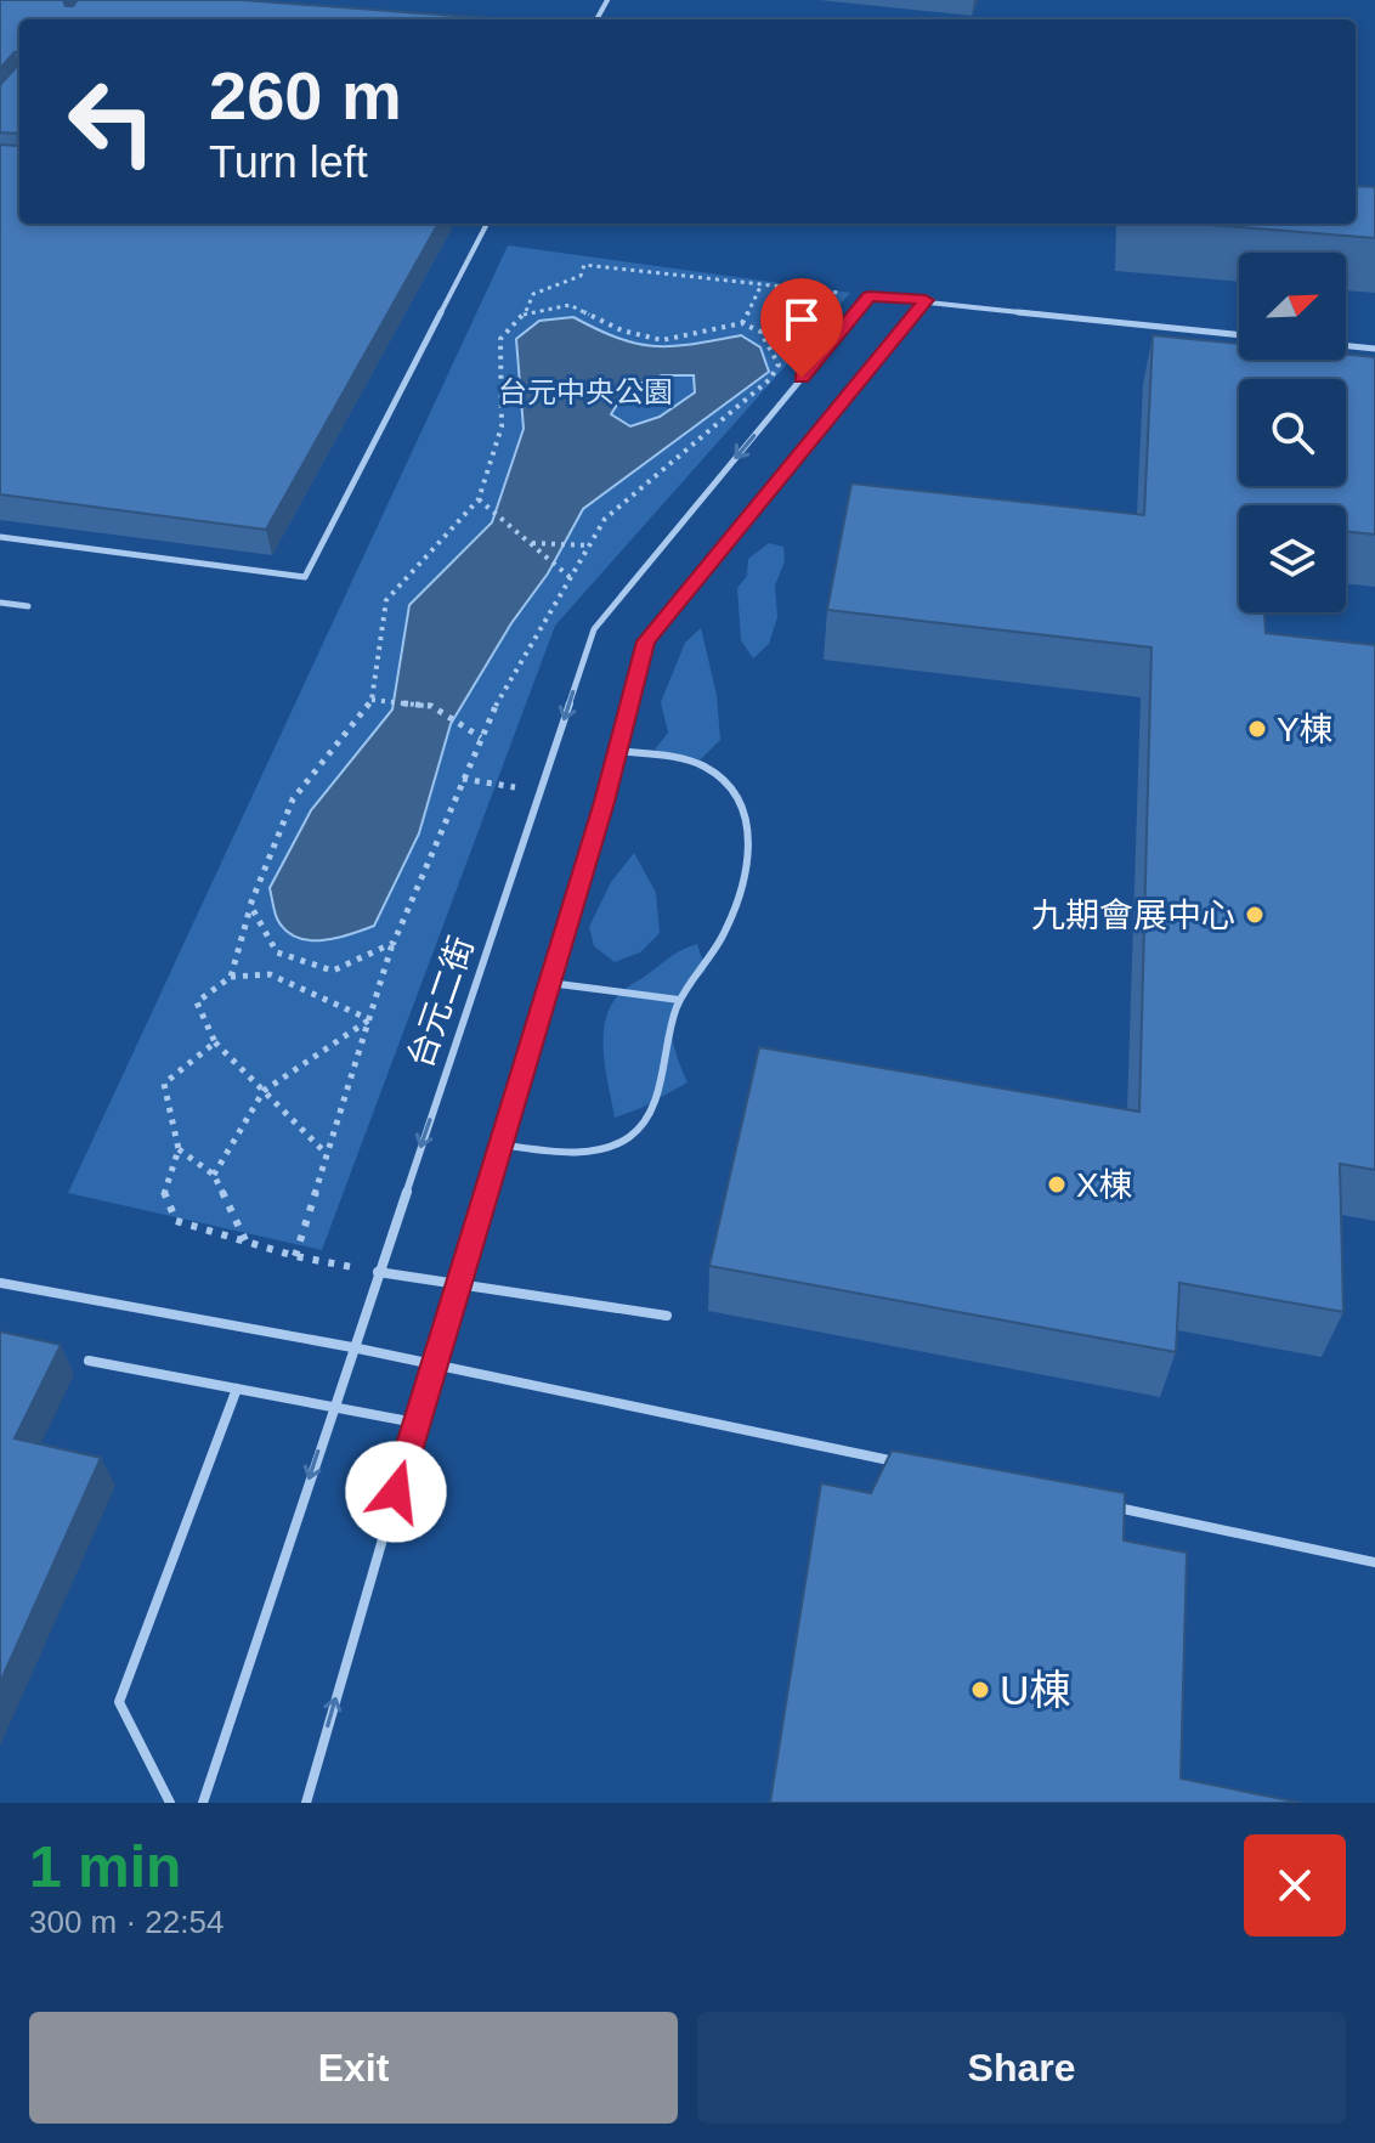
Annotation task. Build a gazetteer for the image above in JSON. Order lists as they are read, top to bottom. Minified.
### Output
{"streets":{"lane":["台元二街"]},"parks":["台元中央公園"],"places":["Y棟","九期會展中心","X棟","U棟"],"north":"top right","page":{"turn":["260 m","Turn left"],"heading":["1 min","300 m · 22:54"],"buttons":["Exit","Share"]}}
